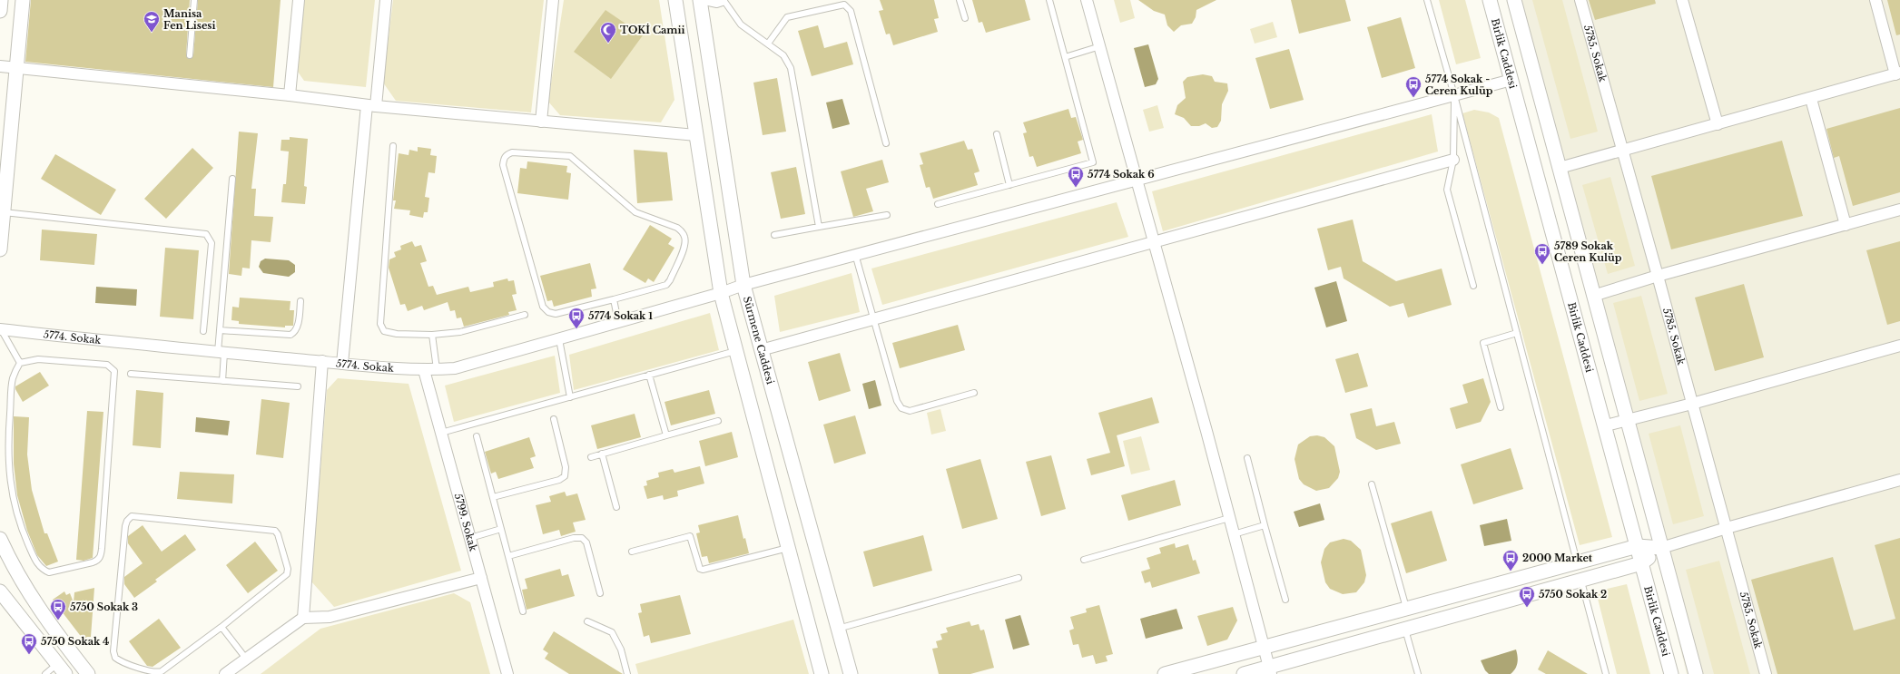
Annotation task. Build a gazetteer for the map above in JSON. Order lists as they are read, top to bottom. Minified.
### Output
{"streets":{"street":["Birlik Caddesi","5785. Sokak","5774. Sokak","Sürmene Caddesi","5799. Sokak"]},"crossings":[["Birlik Caddesi","5774. Sokak"],["5774. Sokak","Sürmene Caddesi"],["5774. Sokak","5799. Sokak"]],"places":{"school or university":["Manisa Fen Lisesi"],"mosque":["TOKİ Camii"],"bus stop":["5774 Sokak - Ceren Kulüp","5774 Sokak 6","5789 Sokak Ceren Kulüp","5774 Sokak 1","2000 Market","5750 Sokak 2","5750 Sokak 3","5750 Sokak 4"]}}
